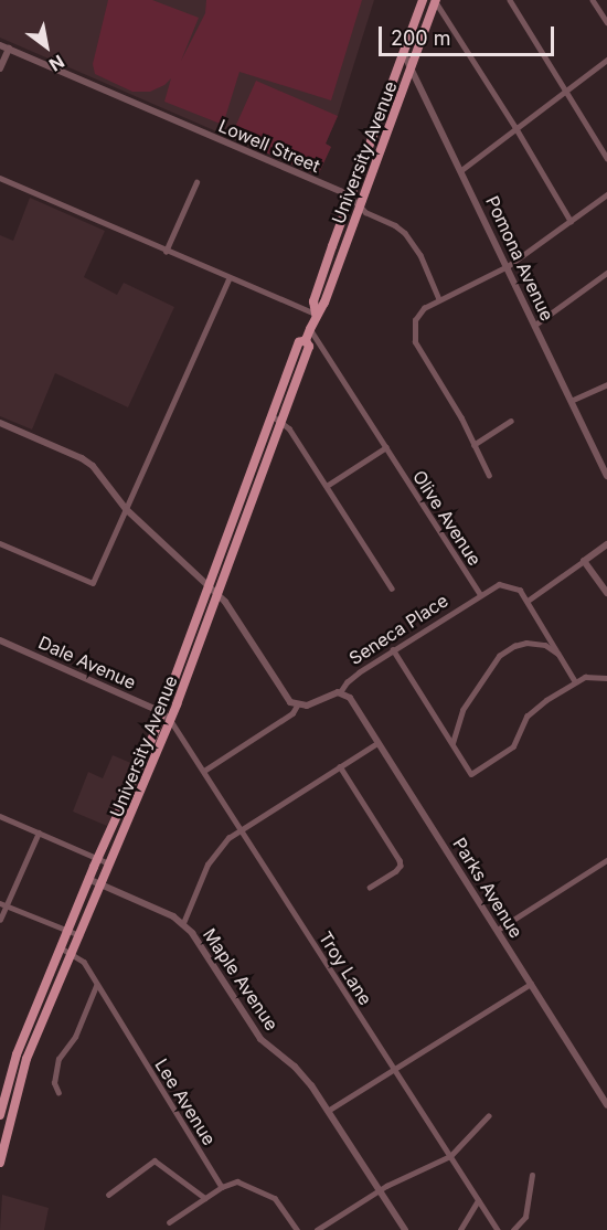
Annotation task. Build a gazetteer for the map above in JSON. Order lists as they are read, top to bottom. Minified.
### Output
{"streets":{"main road":["University Avenue"],"street":["Lowell Street","Pomona Avenue","Olive Avenue","Seneca Place","Dale Avenue","Parks Avenue","Troy Lane","Maple Avenue","Lee Avenue"]},"crossings":[["Lowell Street","University Avenue"],["University Avenue","Pomona Avenue"],["University Avenue","Olive Avenue"],["University Avenue","Dale Avenue"],["University Avenue","Troy Lane"],["University Avenue","Maple Avenue"],["University Avenue","Lee Avenue"],["Olive Avenue","Seneca Place"],["Seneca Place","Parks Avenue"],["Seneca Place","Troy Lane"]],"scale_bar":"200 m","north":"bottom right"}
